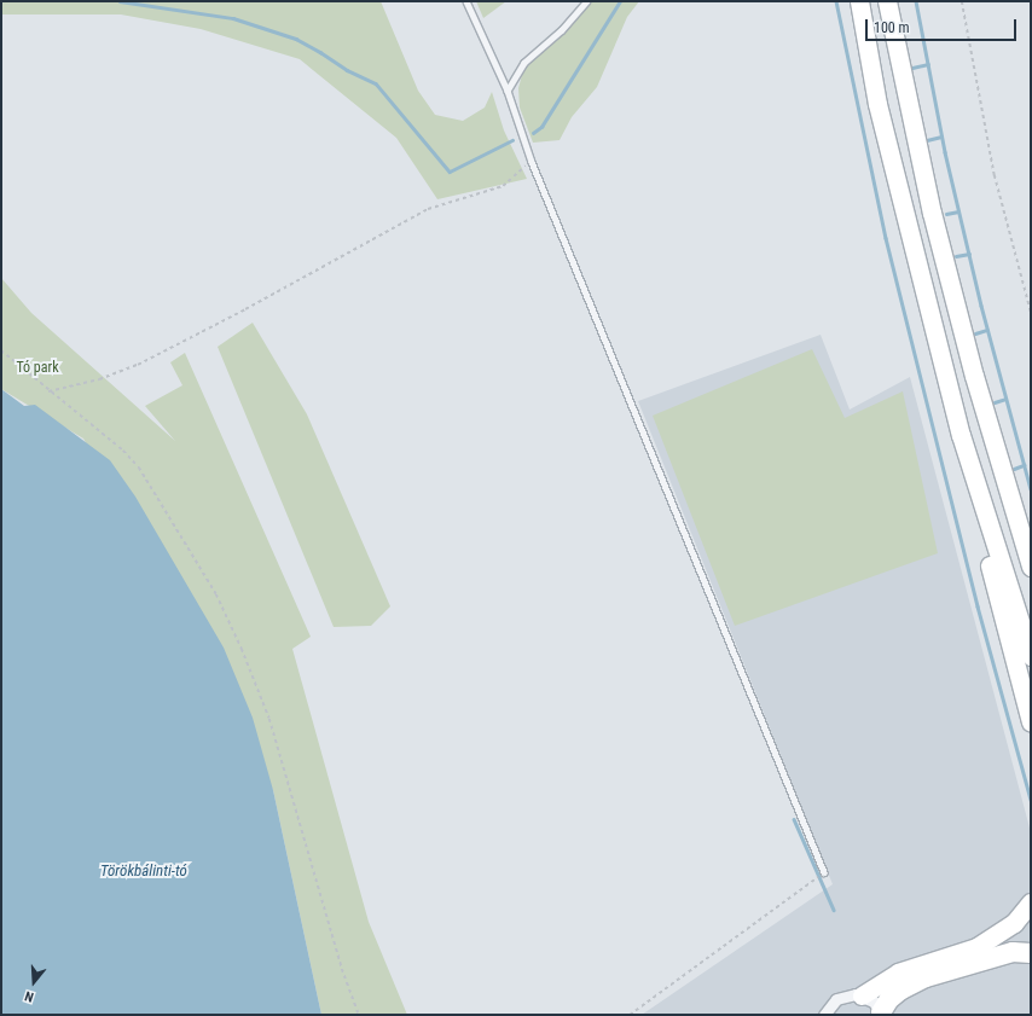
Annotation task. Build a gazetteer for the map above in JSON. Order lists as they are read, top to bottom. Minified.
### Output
{"water":["Törökbálinti-tó"],"parks":["Tó park"],"scale_bar":"100 m","north":"bottom"}
